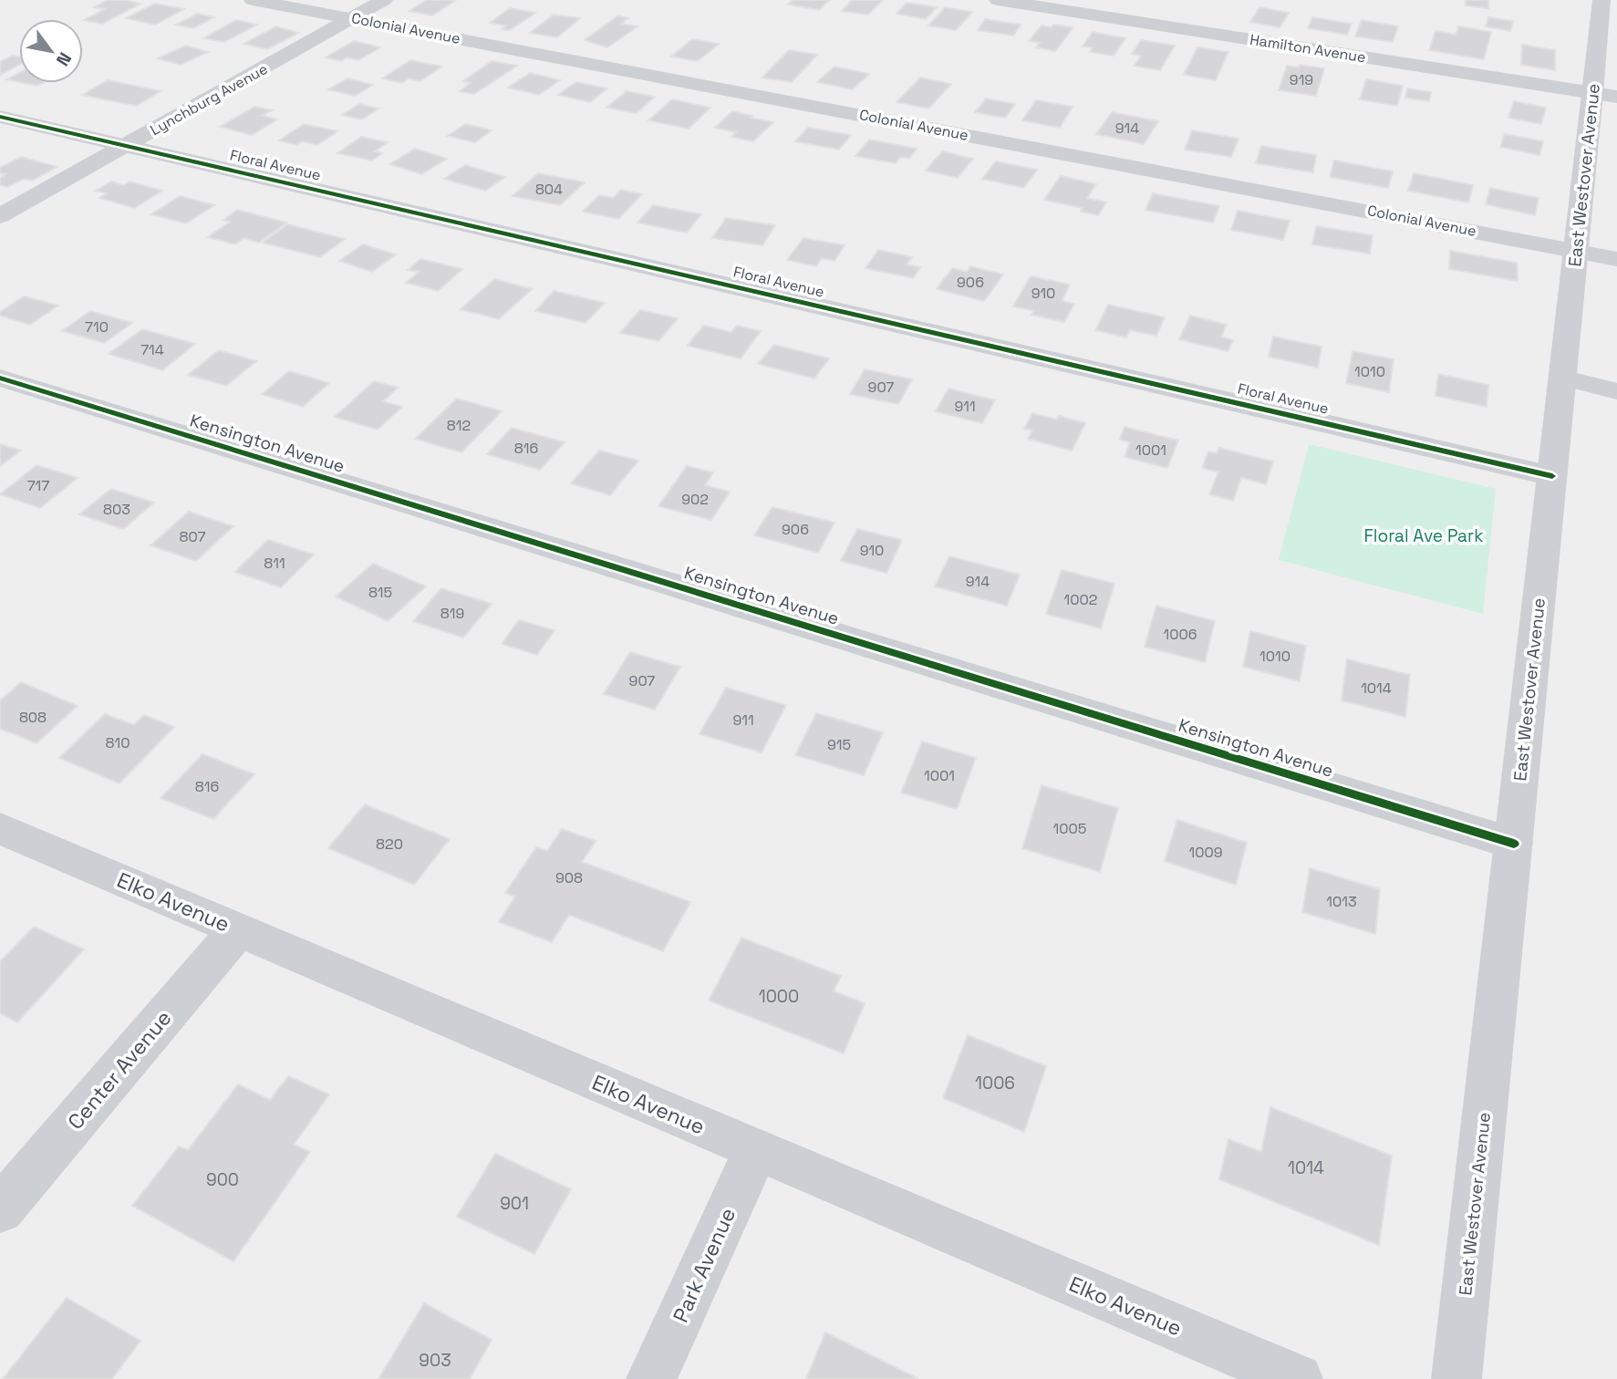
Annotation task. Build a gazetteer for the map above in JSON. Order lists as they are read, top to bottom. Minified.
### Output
{"streets":{"main road":["East Westover Avenue"],"street":["Colonial Avenue","Hamilton Avenue","Lynchburg Avenue","Floral Avenue","Kensington Avenue","Elko Avenue","Center Avenue","Park Avenue"]},"crossings":[["Colonial Avenue","Lynchburg Avenue"],["Colonial Avenue","East Westover Avenue"],["Hamilton Avenue","East Westover Avenue"],["Lynchburg Avenue","Floral Avenue"],["Floral Avenue","East Westover Avenue"],["East Westover Avenue","Kensington Avenue"],["Elko Avenue","Center Avenue"],["Elko Avenue","Park Avenue"]],"parks":["Floral Ave Park"],"house_numbers":["919","914","804","906","910","710","714","1010","907","911","812","816","1001","717","902","803","906","807","910","811","914","815","1002","819","1006","1010","907","1014","808","911","810","915","1001","816","1005","820","1009","908","1013","1000","1006","1014","900","901","903"],"north":"bottom right"}
